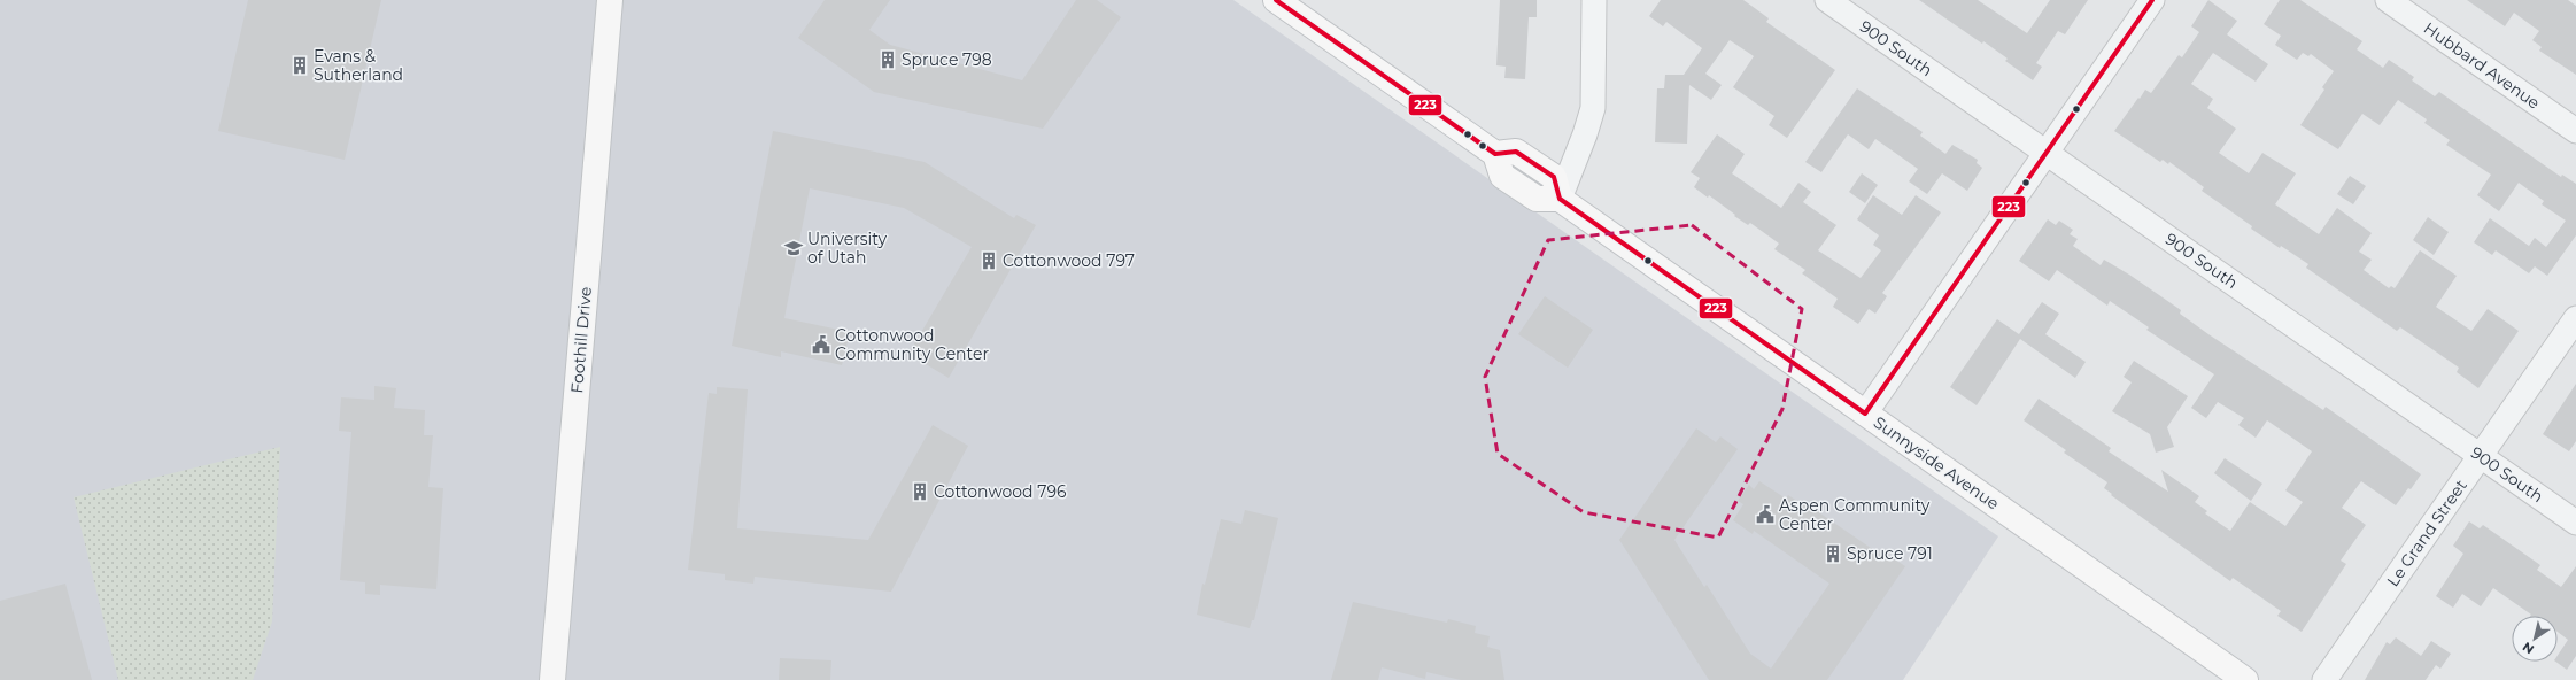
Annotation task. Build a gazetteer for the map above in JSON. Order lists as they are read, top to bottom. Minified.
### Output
{"streets":{"main road":["Foothill Drive","Sunnyside Avenue"],"street":["900 South","Hubbard Avenue","Le Grand Street"]},"crossings":[["900 South","Le Grand Street"]],"places":{"building":["Spruce 798","Evans & Sutherland","Cottonwood 797","Cottonwood 796","Spruce 791"],"school or university":["University of Utah"],"public building":["Cottonwood Community Center","Aspen Community Center"]},"lines":["transit line 223"],"north":"bottom left"}
